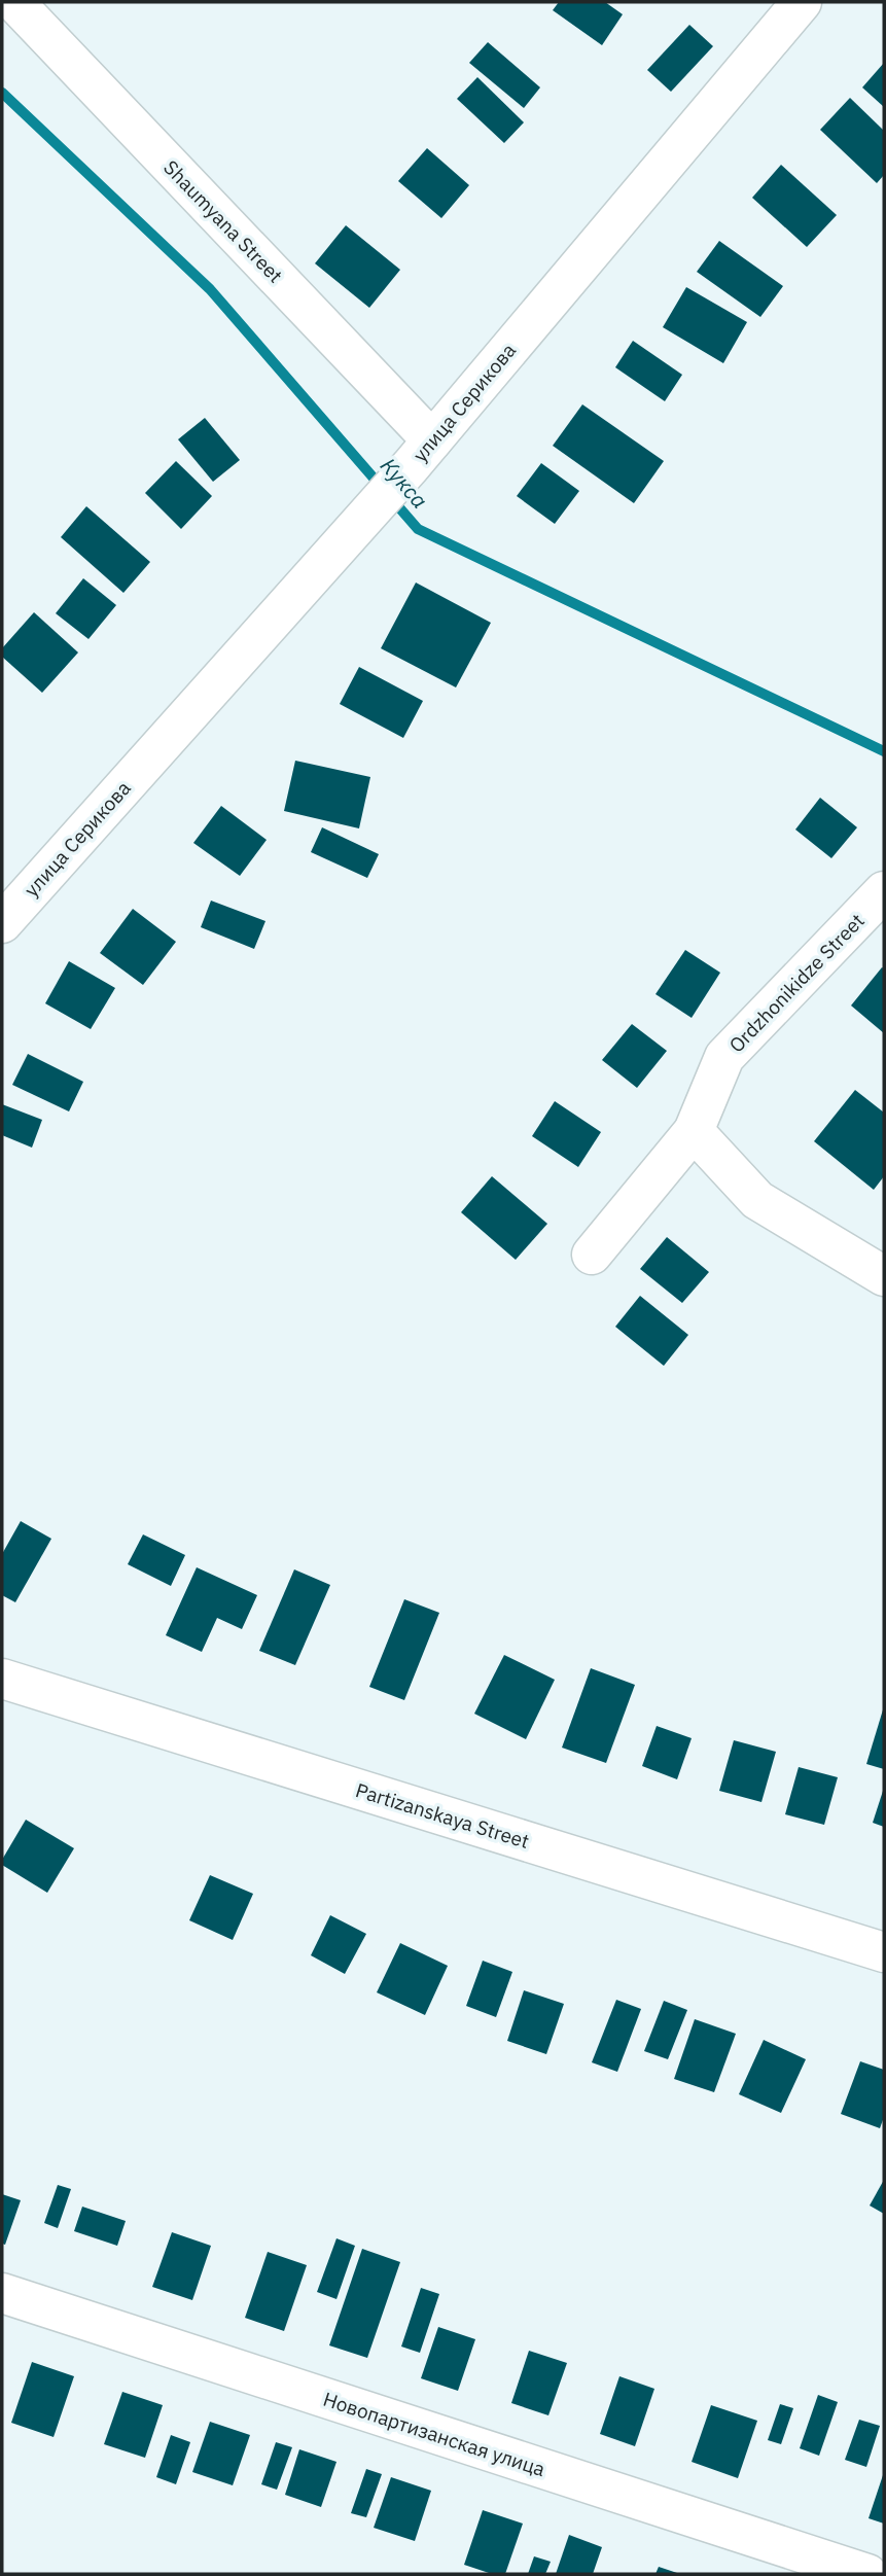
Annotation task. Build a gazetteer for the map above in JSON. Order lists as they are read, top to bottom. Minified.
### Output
{"streets":{"street":["Shaumyana Street","улица Серикова","Ordzhonikidze Street","Partizanskaya Street","Новопартизанская улица"]},"crossings":[["Shaumyana Street","улица Серикова"]],"water":["Кукса"]}
